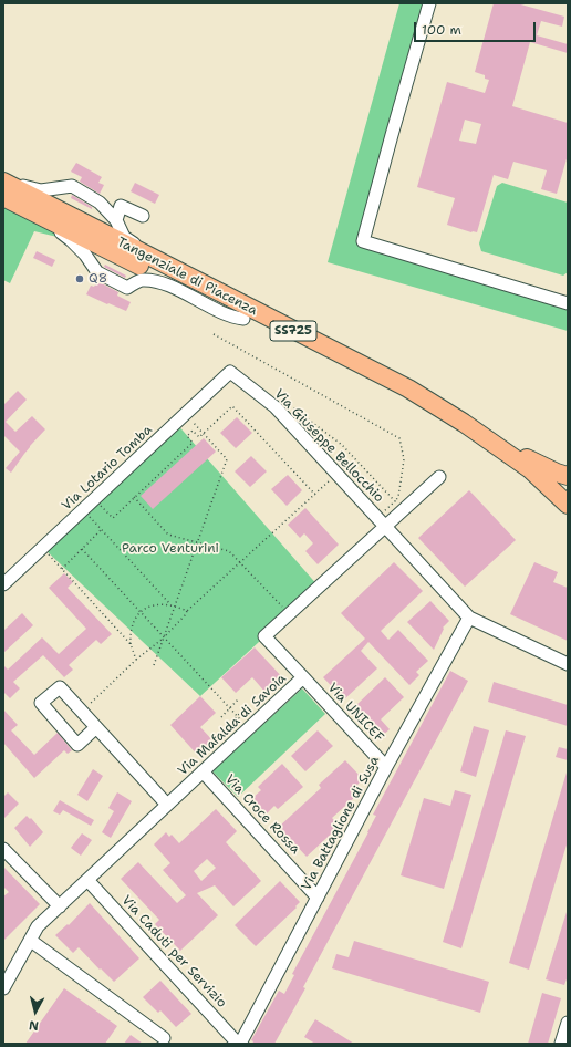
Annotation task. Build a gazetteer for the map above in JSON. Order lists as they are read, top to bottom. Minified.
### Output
{"streets":{"highway":["Tangenziale di Piacenza","SS725"],"street":["Via Giuseppe Bellocchio","Via Lotario Tomba","Via UNICEF","Via Mafalda di Savoia","Via Croce Rossa","Via Battaglione di Susa","Via Caduti per Servizio"]},"crossings":[["Via Giuseppe Bellocchio","Via Lotario Tomba"],["Via Giuseppe Bellocchio","Via Mafalda di Savoia"],["Via Giuseppe Bellocchio","Via Battaglione di Susa"],["Via UNICEF","Via Mafalda di Savoia"],["Via UNICEF","Via Battaglione di Susa"],["Via Mafalda di Savoia","Via Croce Rossa"],["Via Mafalda di Savoia","Via Caduti per Servizio"],["Via Croce Rossa","Via Battaglione di Susa"],["Via Battaglione di Susa","Via Caduti per Servizio"]],"parks":["Parco Venturini"],"places":["Q8"],"scale_bar":"100 m","north":"bottom"}
